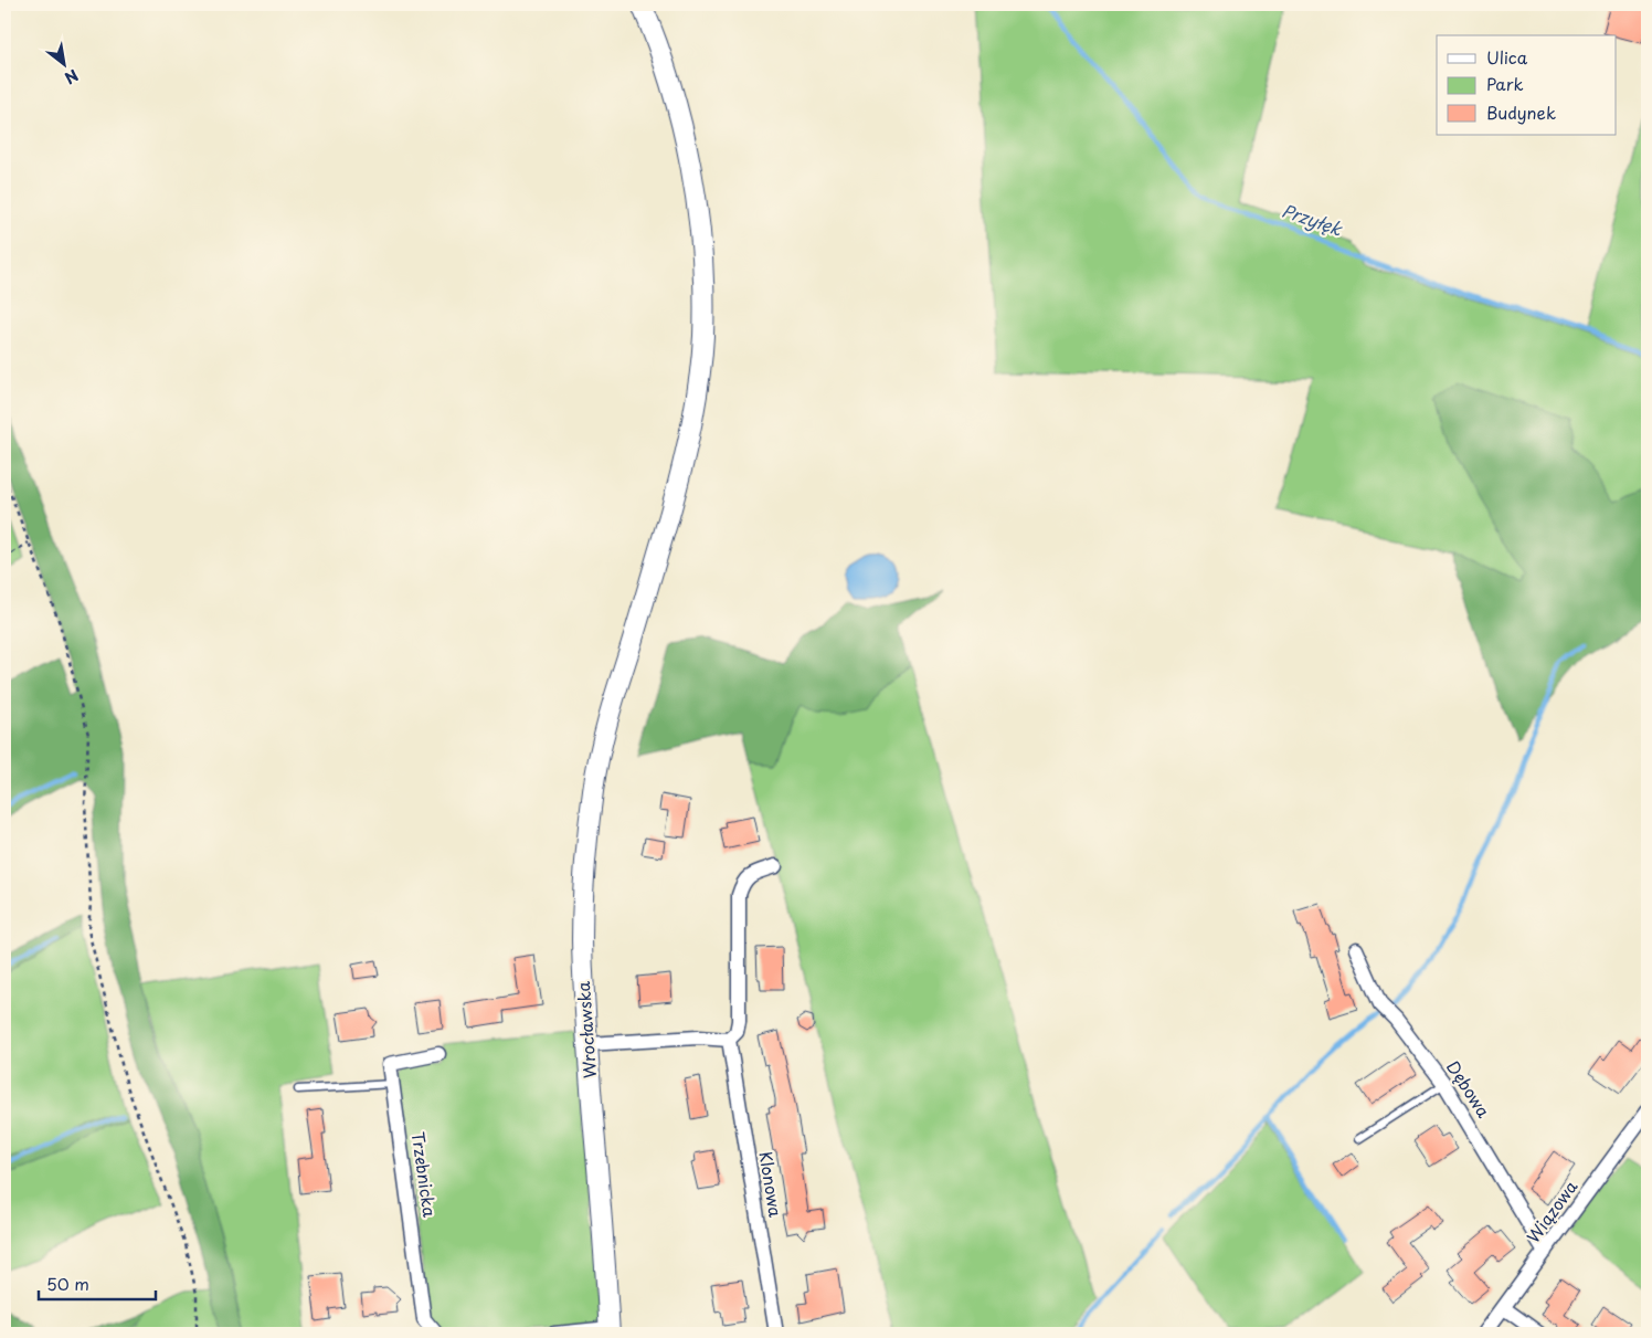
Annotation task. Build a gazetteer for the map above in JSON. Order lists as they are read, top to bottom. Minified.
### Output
{"streets":{"street":["Wrocławska","Dębowa","Trzebnicka","Klonowa","Wiązowa"]},"crossings":[["Dębowa","Wiązowa"]],"water":["Przyłęk"],"legend":["Ulica","Park","Budynek"],"scale_bar":"50 m","north":"bottom right"}
